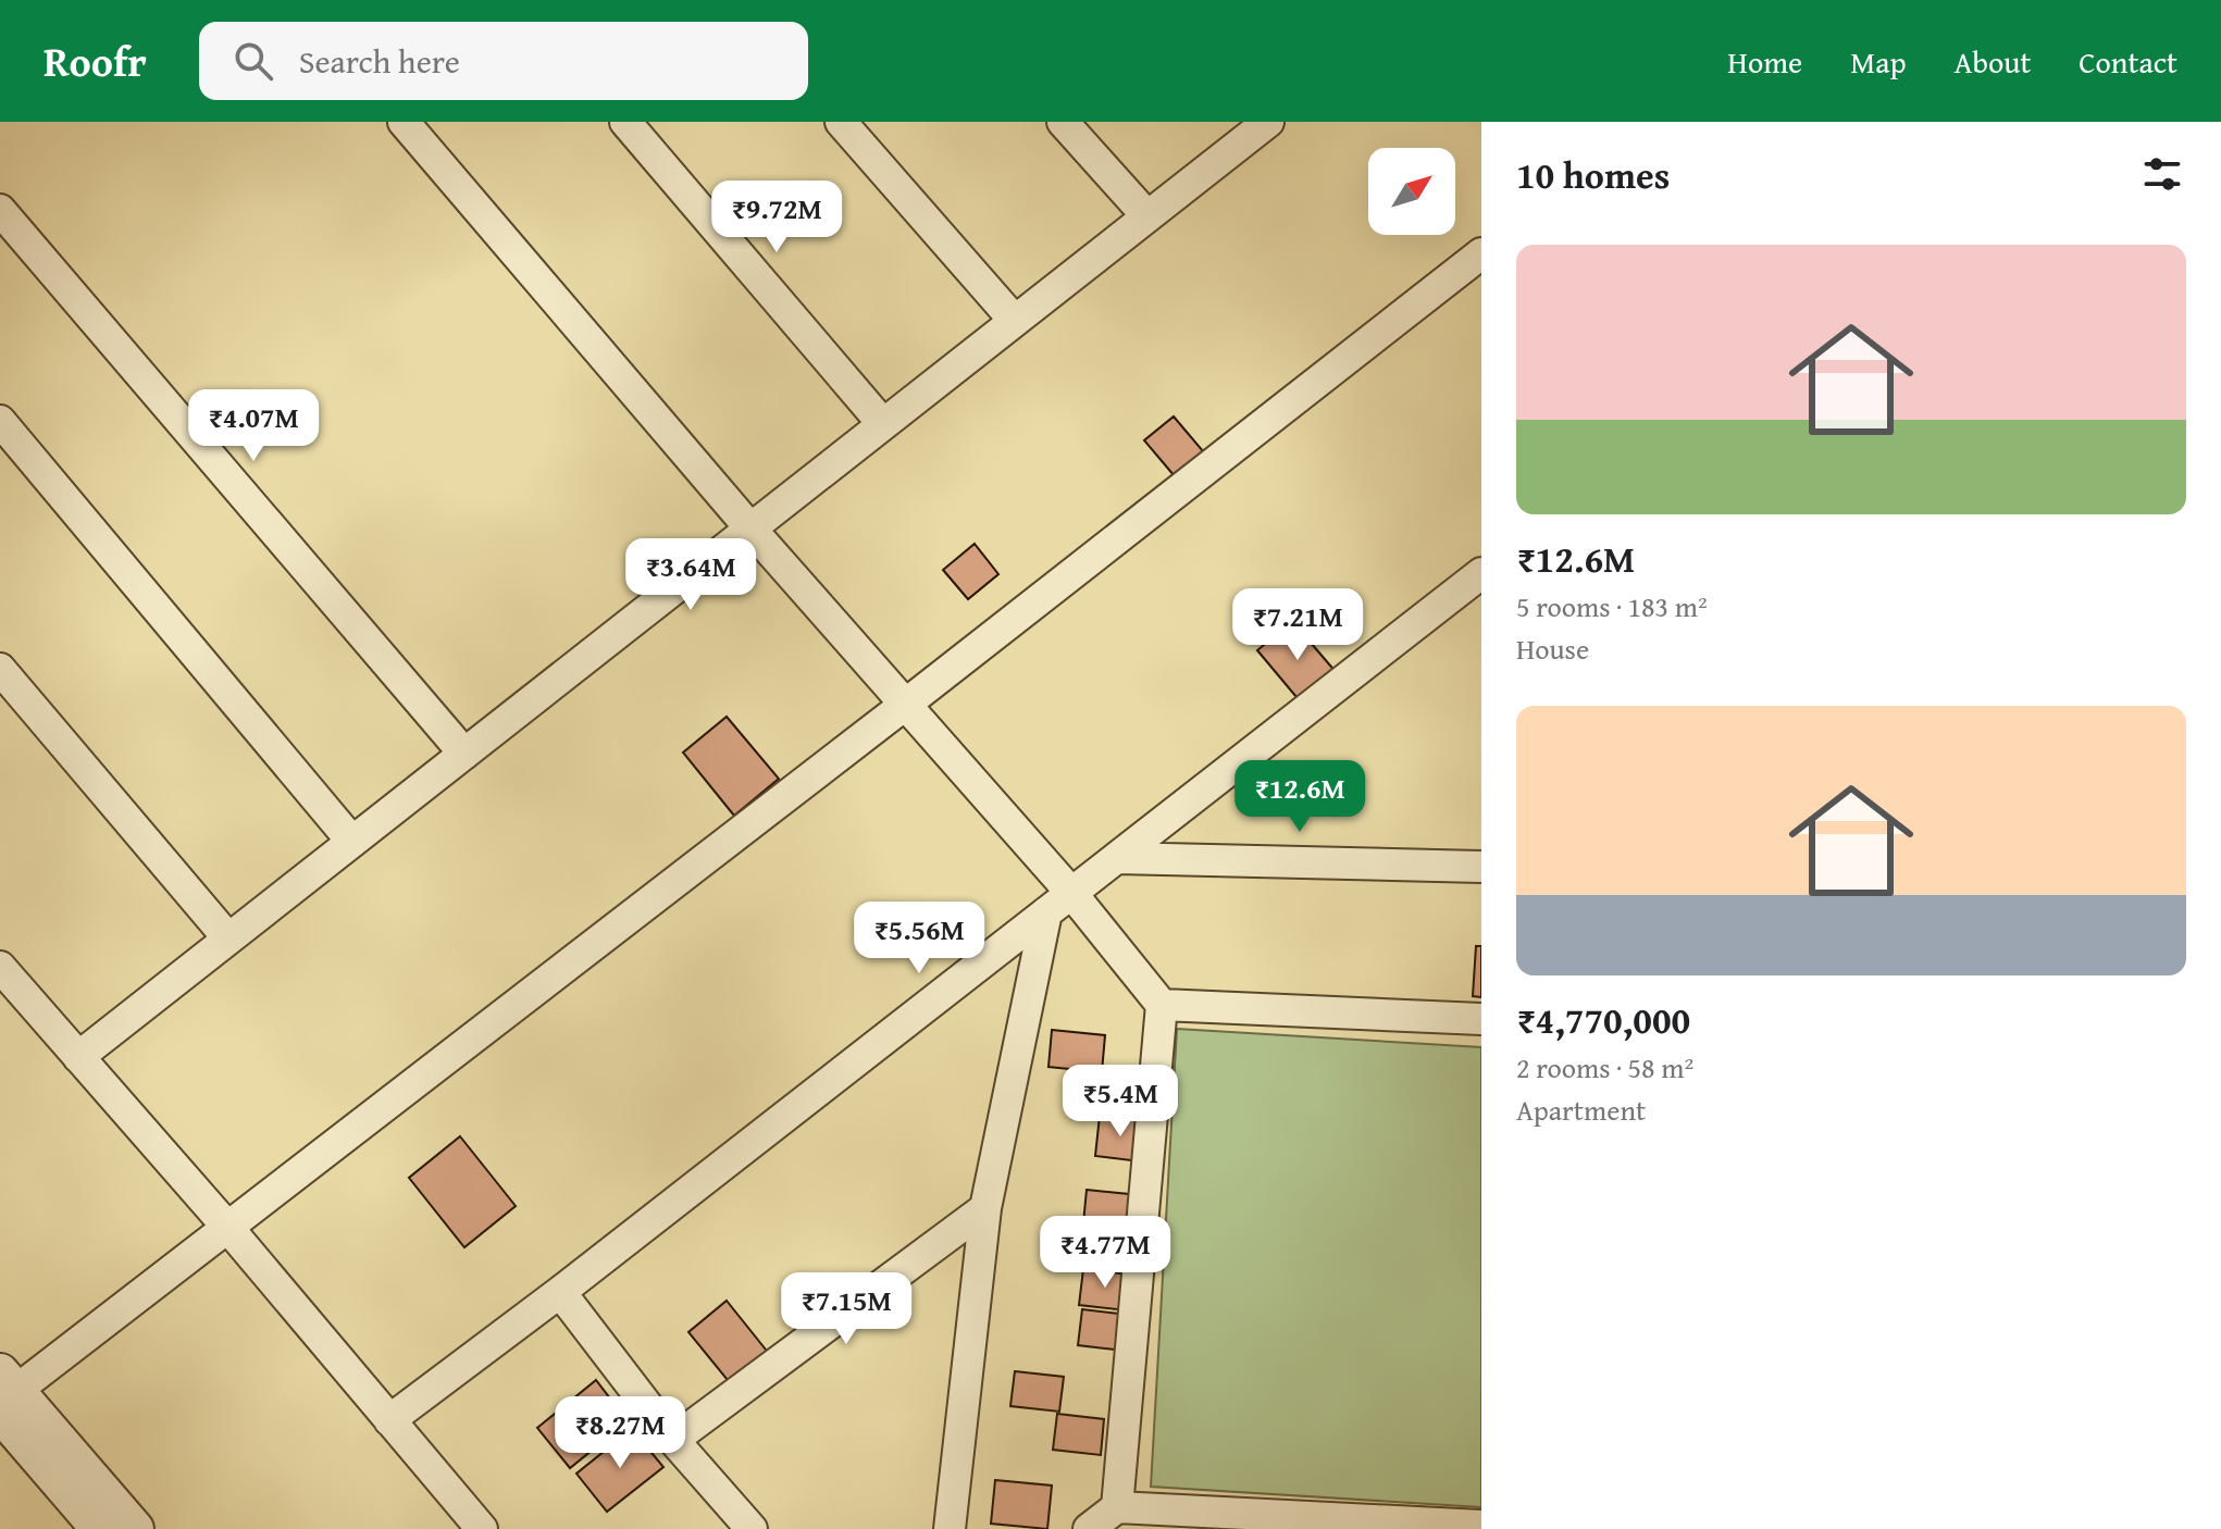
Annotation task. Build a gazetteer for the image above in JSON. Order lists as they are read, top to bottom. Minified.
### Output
{"north":"top right","page":{"header":"Roofr","search":"Search here","nav":["Home","Map","About","Contact"],"heading":"10 homes","price":["₹9.72M","₹4.07M","₹3.64M","₹7.21M","₹12.6M","₹5.56M","₹5.4M","₹4.77M","₹7.15M","₹8.27M"],"list":[{"name":"₹12.6M","note":"5 rooms · 183 m² · House"},{"name":"₹4,770,000","note":"2 rooms · 58 m² · Apartment"}]}}
